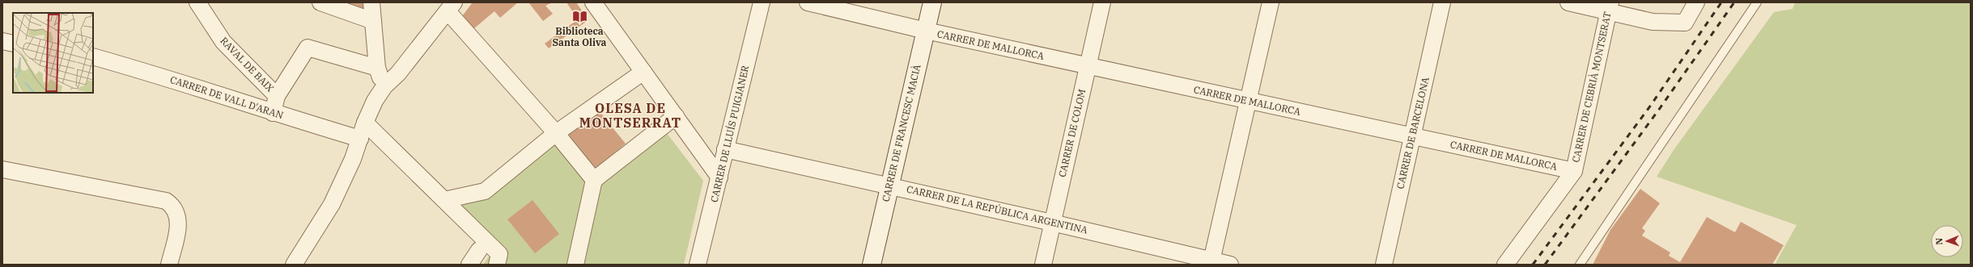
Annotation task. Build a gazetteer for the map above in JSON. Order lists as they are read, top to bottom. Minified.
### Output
{"streets":{"street":["CARRER DE MALLORCA","RAVAL DE BAIX","CARRER DE CEBRIÀ MONTSERAT","CARRER DE VALL D'ARAN","CARRER DE FRANCESC MACIÀ","CARRER DE COLOM","CARRER DE BARCELONA","CARRER DE LLUÍS PUIGJANER","CARRER DE LA REPÚBLICA ARGENTINA"]},"crossings":[["CARRER DE MALLORCA","CARRER DE CEBRIÀ MONTSERAT"],["CARRER DE MALLORCA","CARRER DE FRANCESC MACIÀ"],["CARRER DE MALLORCA","CARRER DE COLOM"],["CARRER DE MALLORCA","CARRER DE BARCELONA"],["RAVAL DE BAIX","CARRER DE VALL D'ARAN"],["CARRER DE FRANCESC MACIÀ","CARRER DE LA REPÚBLICA ARGENTINA"],["CARRER DE COLOM","CARRER DE LA REPÚBLICA ARGENTINA"],["CARRER DE LLUÍS PUIGJANER","CARRER DE LA REPÚBLICA ARGENTINA"]],"districts":["OLESA DE MONTSERRAT"],"places":{"library":["Biblioteca Santa Oliva"]},"north":"left"}
